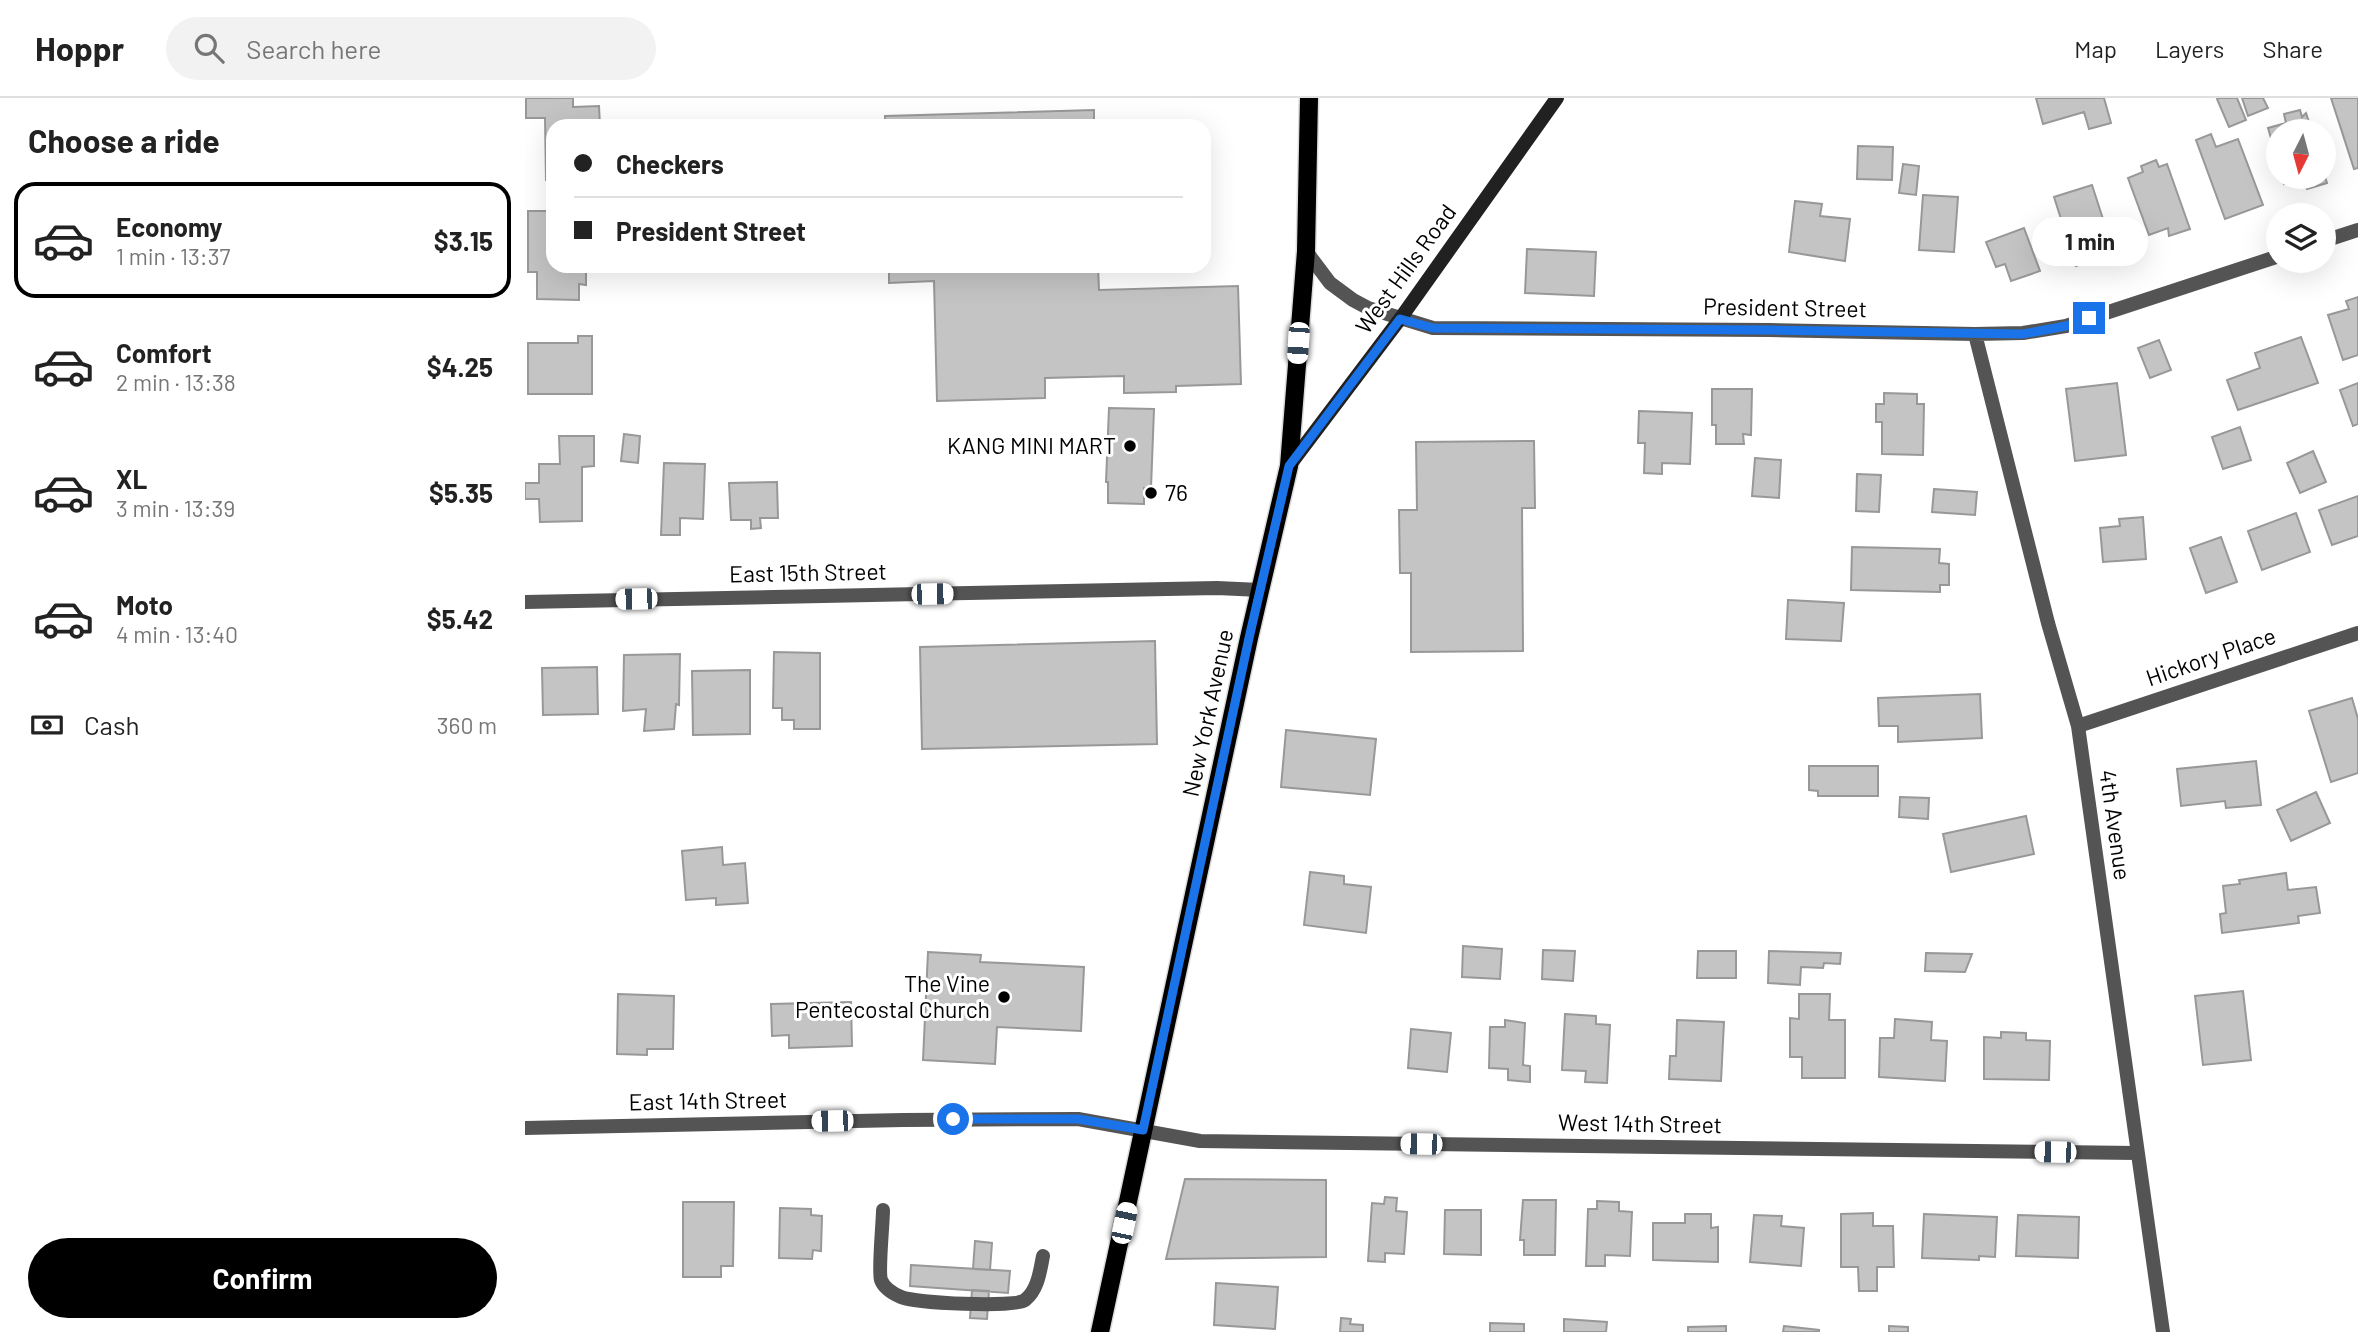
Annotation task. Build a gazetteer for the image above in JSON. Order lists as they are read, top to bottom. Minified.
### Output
{"streets":{"main road":["New York Avenue"],"street":["West Hills Road","President Street","East 15th Street","Hickory Place","4th Avenue","East 14th Street","West 14th Street"]},"crossings":[["West Hills Road","President Street"],["West Hills Road","New York Avenue"],["President Street","New York Avenue"],["President Street","4th Avenue"],["East 15th Street","New York Avenue"],["Hickory Place","4th Avenue"],["New York Avenue","East 14th Street"],["New York Avenue","West 14th Street"],["4th Avenue","West 14th Street"],["East 14th Street","West 14th Street"]],"places":["KANG MINI MART","76","The Vine Pentecostal Church"],"north":"bottom","page":{"header":"Hoppr","search":"Search here","nav":["Map","Layers","Share"],"heading":"Choose a ride","banner":["Checkers","President Street"],"list":[{"name":"Economy","note":"1 min · 13:37","value":"$3.15"},{"name":"Comfort","note":"2 min · 13:38","value":"$4.25"},{"name":"XL","note":"3 min · 13:39","value":"$5.35"},{"name":"Moto","note":"4 min · 13:40","value":"$5.42"}],"bubble":"1 min","pay":["Cash","360 m"],"buttons":"Confirm"}}
